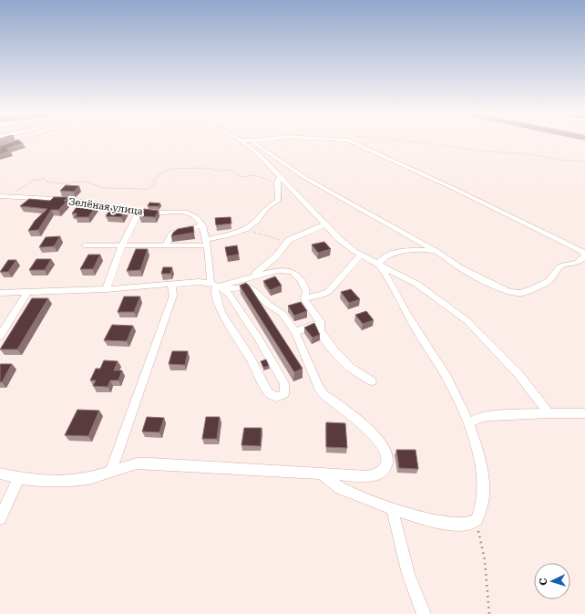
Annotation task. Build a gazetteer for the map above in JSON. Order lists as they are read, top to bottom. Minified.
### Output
{"streets":{"street":["Зелёная улица"]},"north":"left"}
